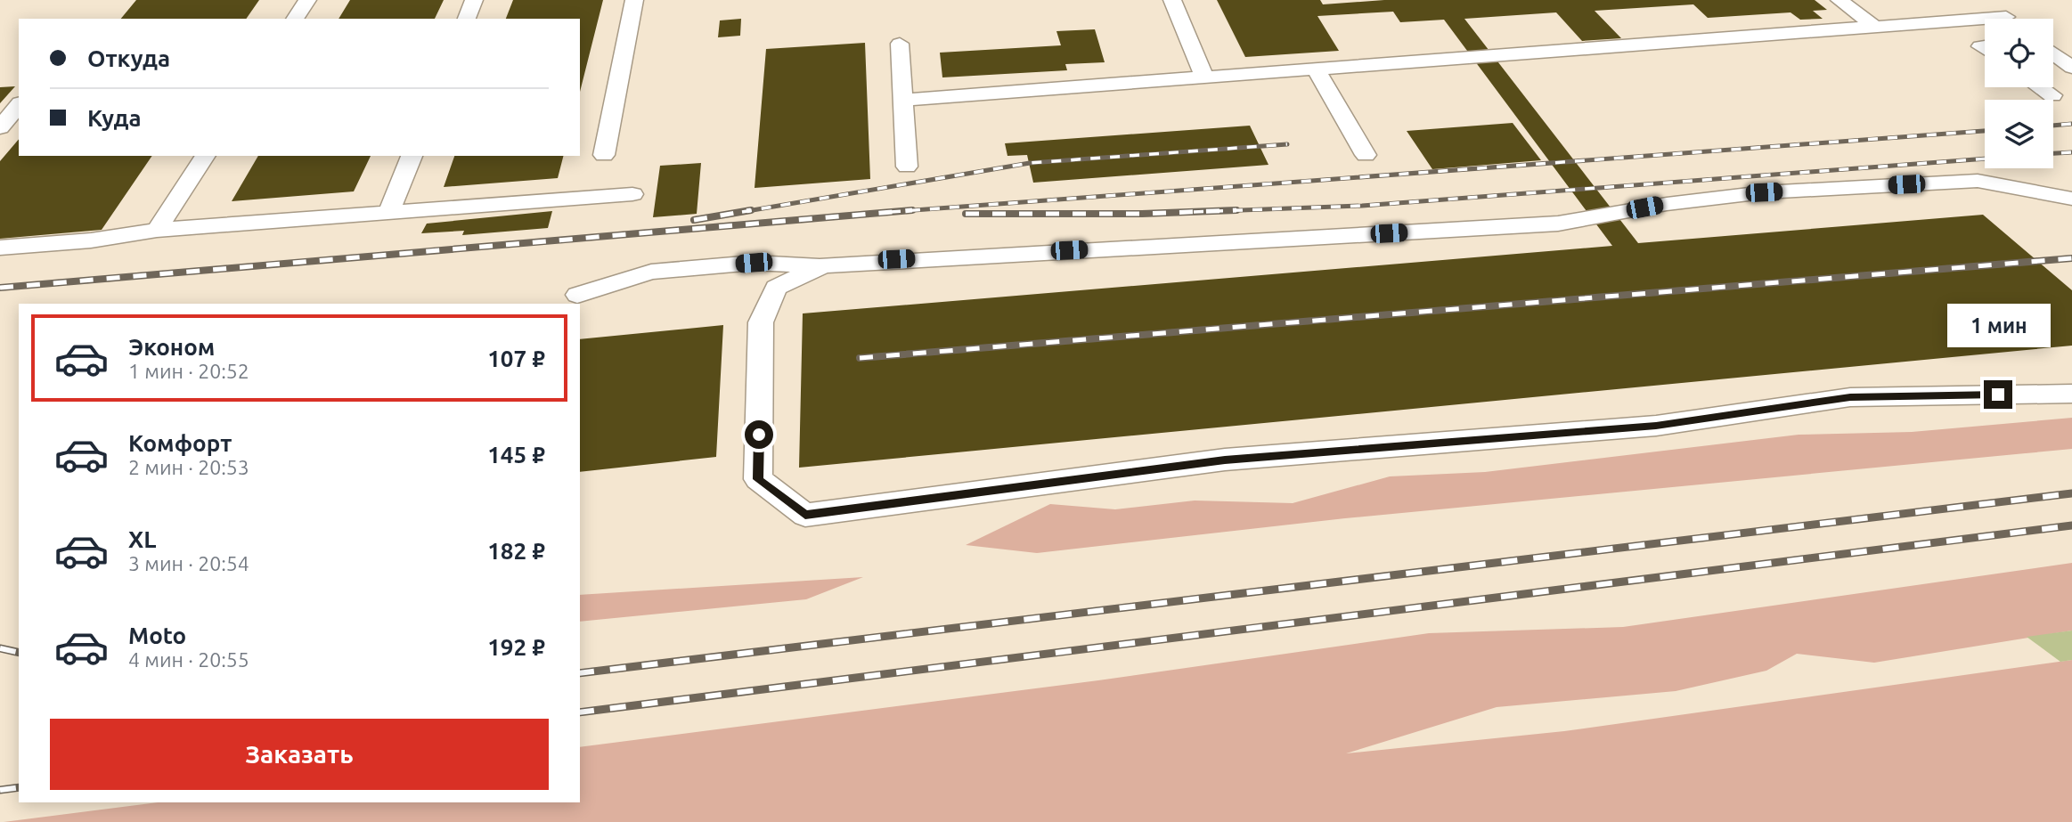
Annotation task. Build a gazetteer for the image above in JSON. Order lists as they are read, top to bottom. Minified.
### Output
{"page":{"banner":["Откуда","Куда"],"bubble":"1 мин","list":[{"name":"Эконом","note":"1 мин · 20:52","value":"107 ₽"},{"name":"Комфорт","note":"2 мин · 20:53","value":"145 ₽"},{"name":"XL","note":"3 мин · 20:54","value":"182 ₽"},{"name":"Moto","note":"4 мин · 20:55","value":"192 ₽"}],"buttons":"Заказать"}}
